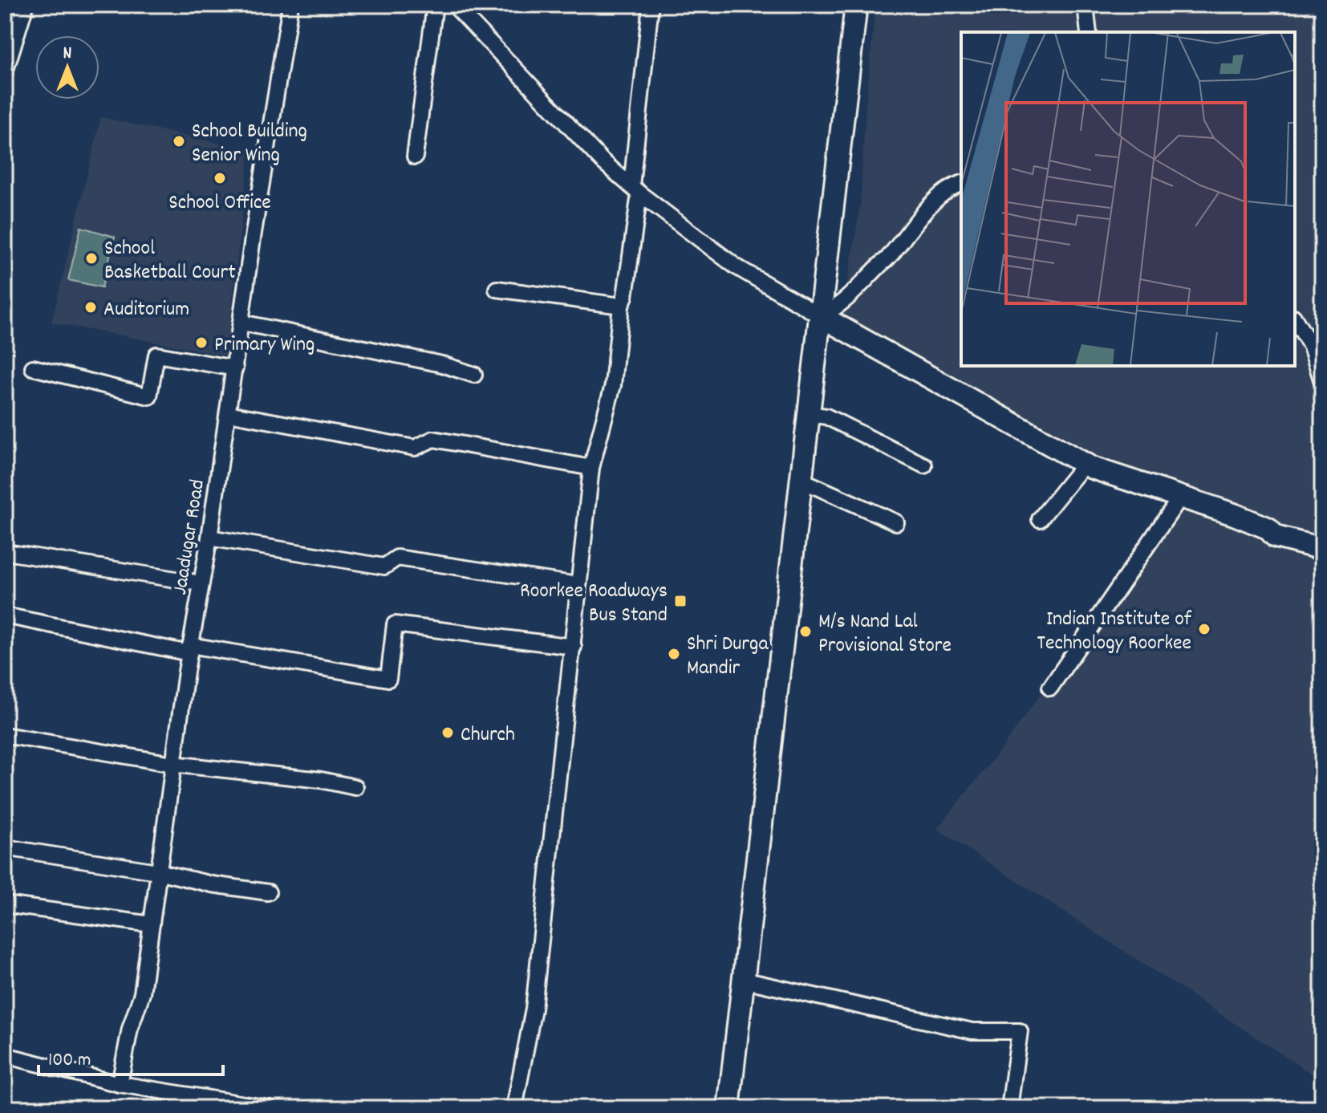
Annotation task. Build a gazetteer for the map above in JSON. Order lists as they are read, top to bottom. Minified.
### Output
{"streets":{"street":["Jaadugar Road"]},"places":{"other":["School Building Senior Wing","School Office","School Basketball Court","Auditorium","Primary Wing","Indian Institute of Technology Roorkee","M/s Nand Lal Provisional Store","Shri Durga Mandir","Church"],"transit":["Roorkee Roadways Bus Stand"]},"scale_bar":"100 m","north":"top"}
